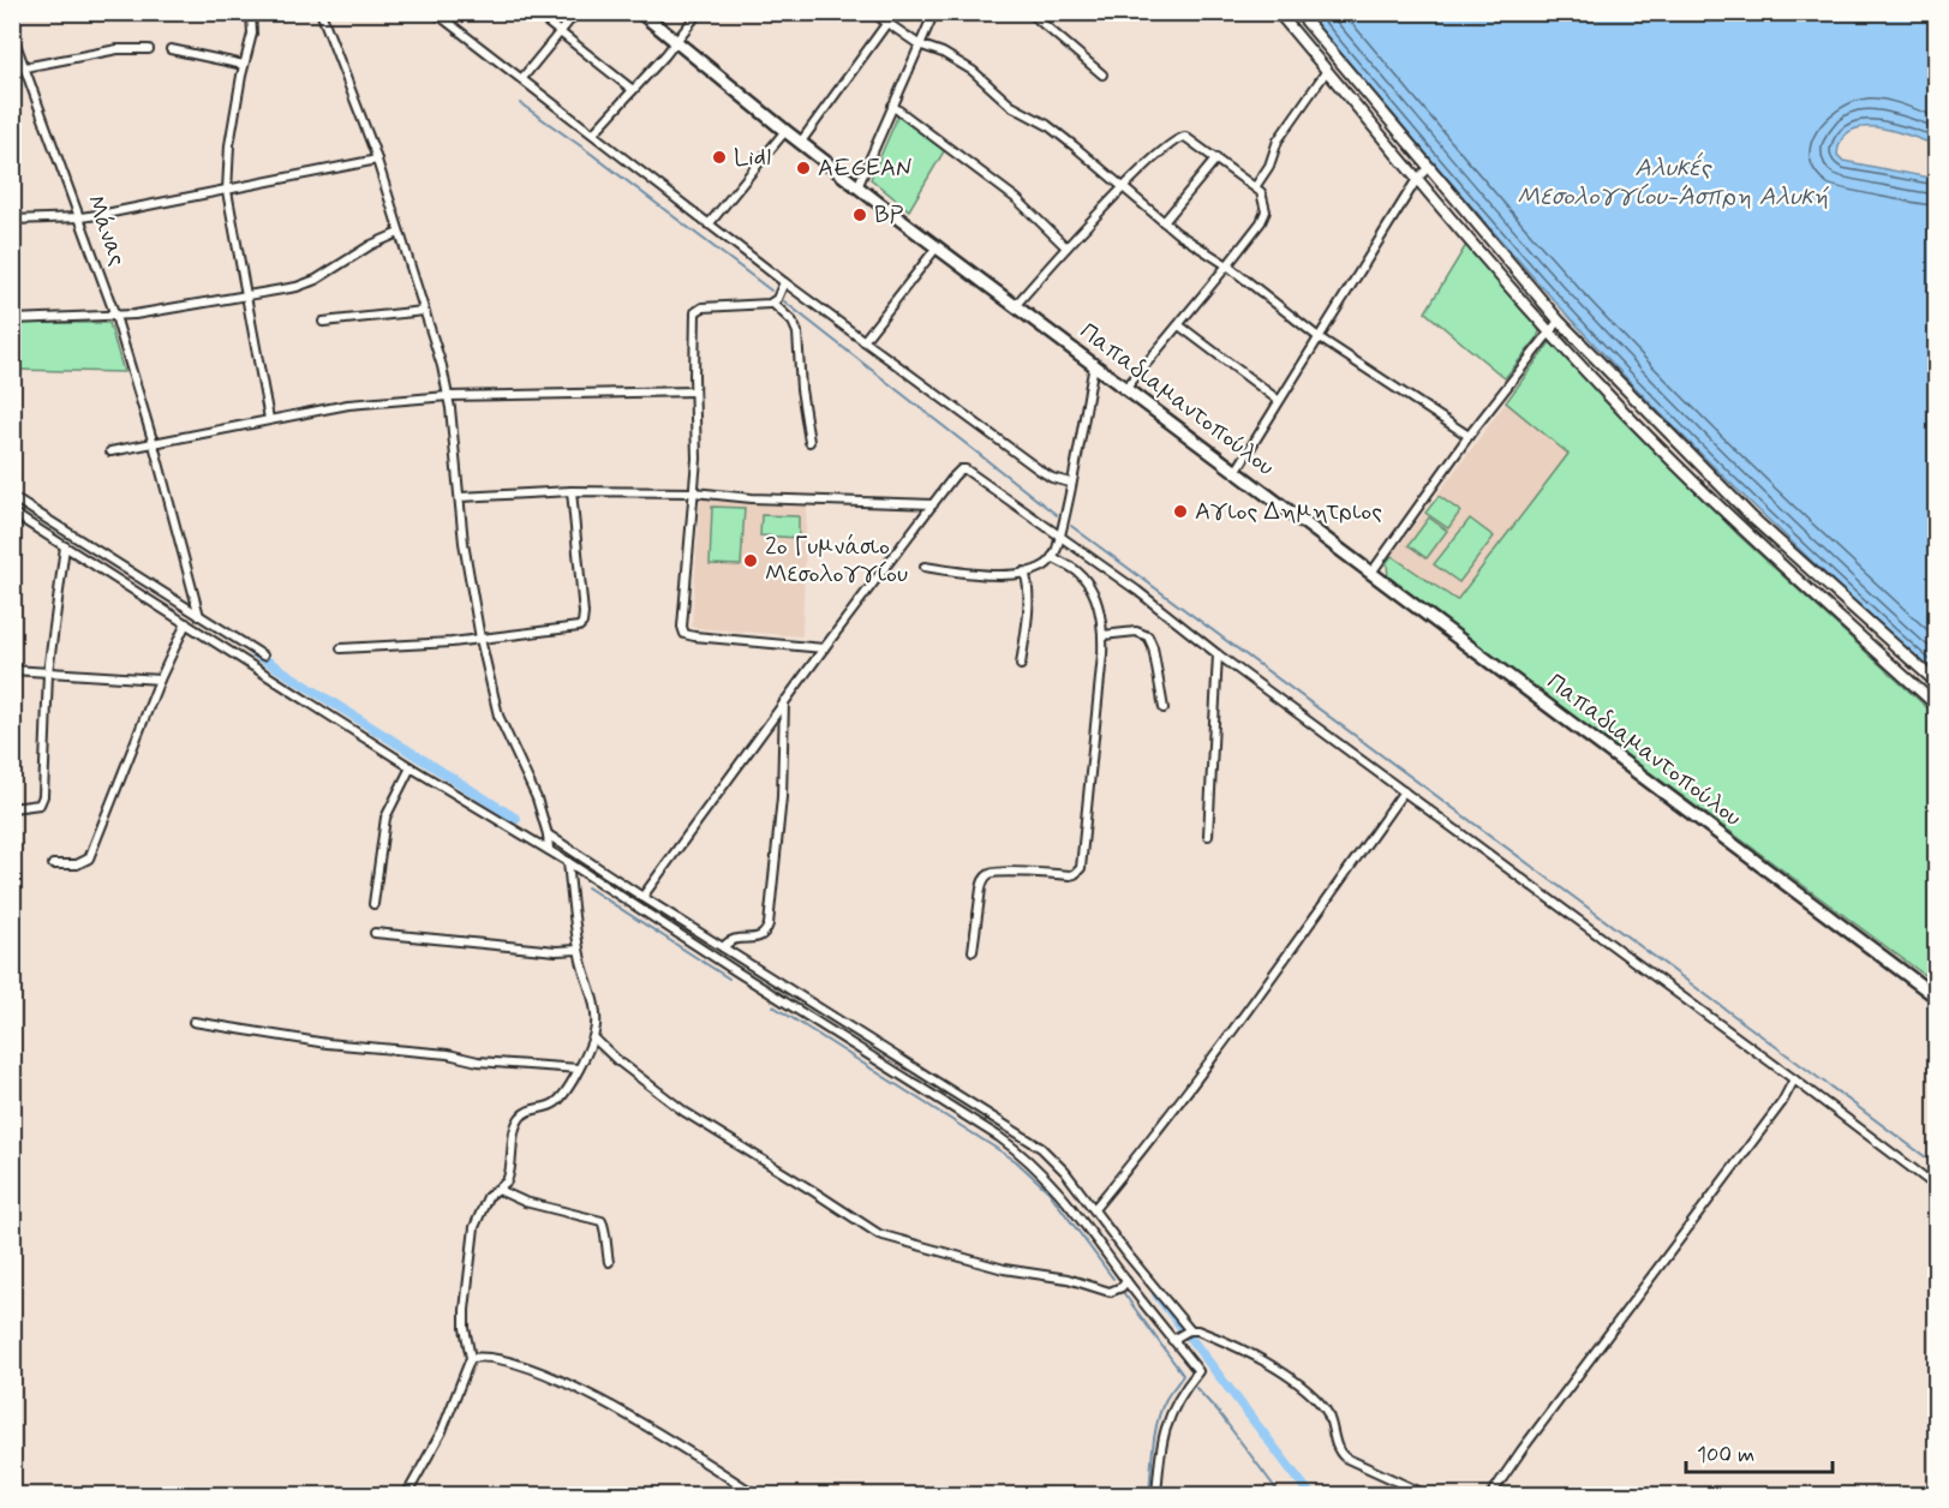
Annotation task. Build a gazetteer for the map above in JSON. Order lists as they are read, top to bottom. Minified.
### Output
{"streets":{"main road":["Παπαδιαμαντοπούλου"],"street":["Μάνας"]},"water":["Αλυκές Μεσολογγίου-Άσπρη Αλυκή"],"places":["Lidl","AEGEAN","BP","Αγιος Δημητριος","2ο Γυμνάσιο Μεσολογγίου"],"scale_bar":"100 m"}
